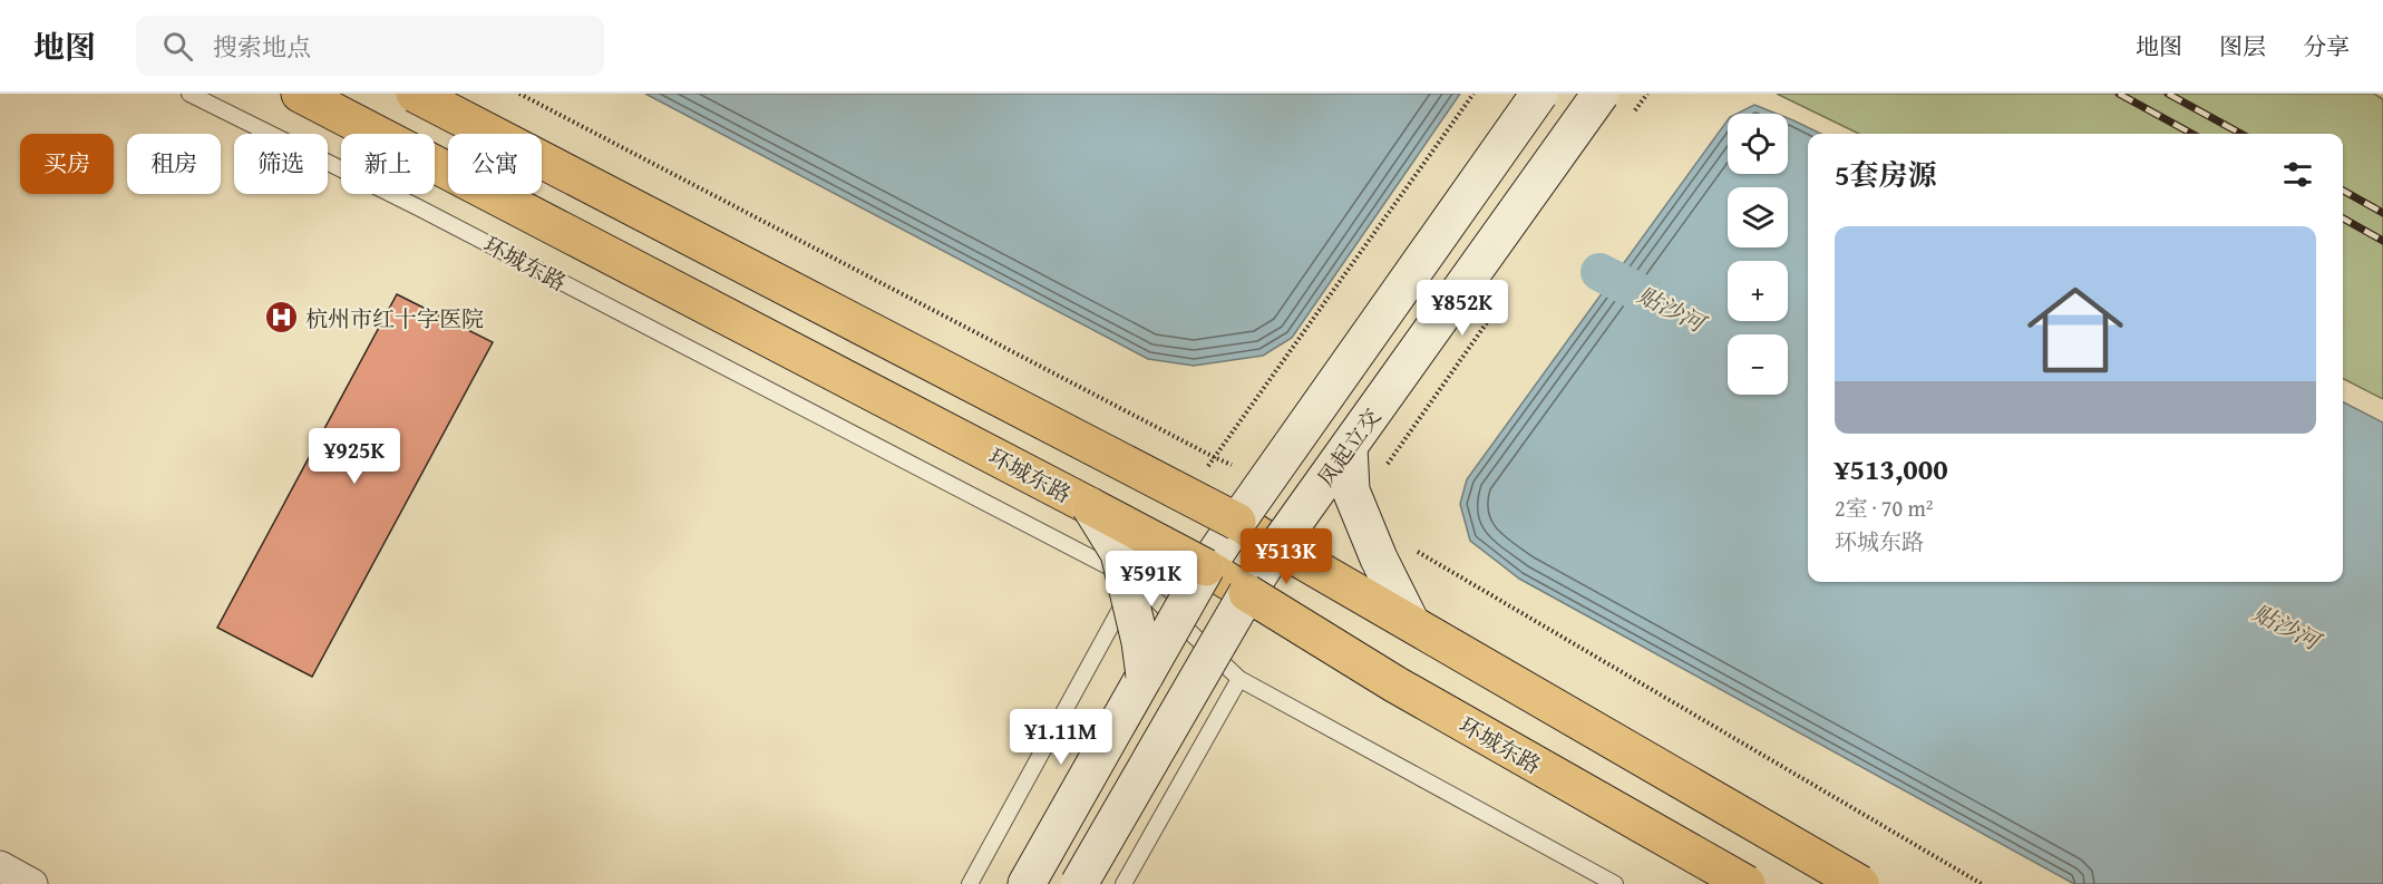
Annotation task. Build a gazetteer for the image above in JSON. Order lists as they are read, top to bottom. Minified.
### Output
{"streets":{"main road":["环城东路","凤起立交"]},"crossings":[["环城东路","凤起立交"]],"water":["贴沙河"],"places":{"hospital":["杭州市红十字医院"]},"page":{"header":"地图","search":"搜索地点","nav":["地图","图层","分享"],"map_buttons":["+","−"],"chip":["买房","租房","筛选","新上","公寓"],"heading":"5套房源","list":[{"name":"¥513,000","note":"2室 · 70 m² · 环城东路"}],"price":["¥852K","¥925K","¥513K","¥591K","¥1.11M"]}}
